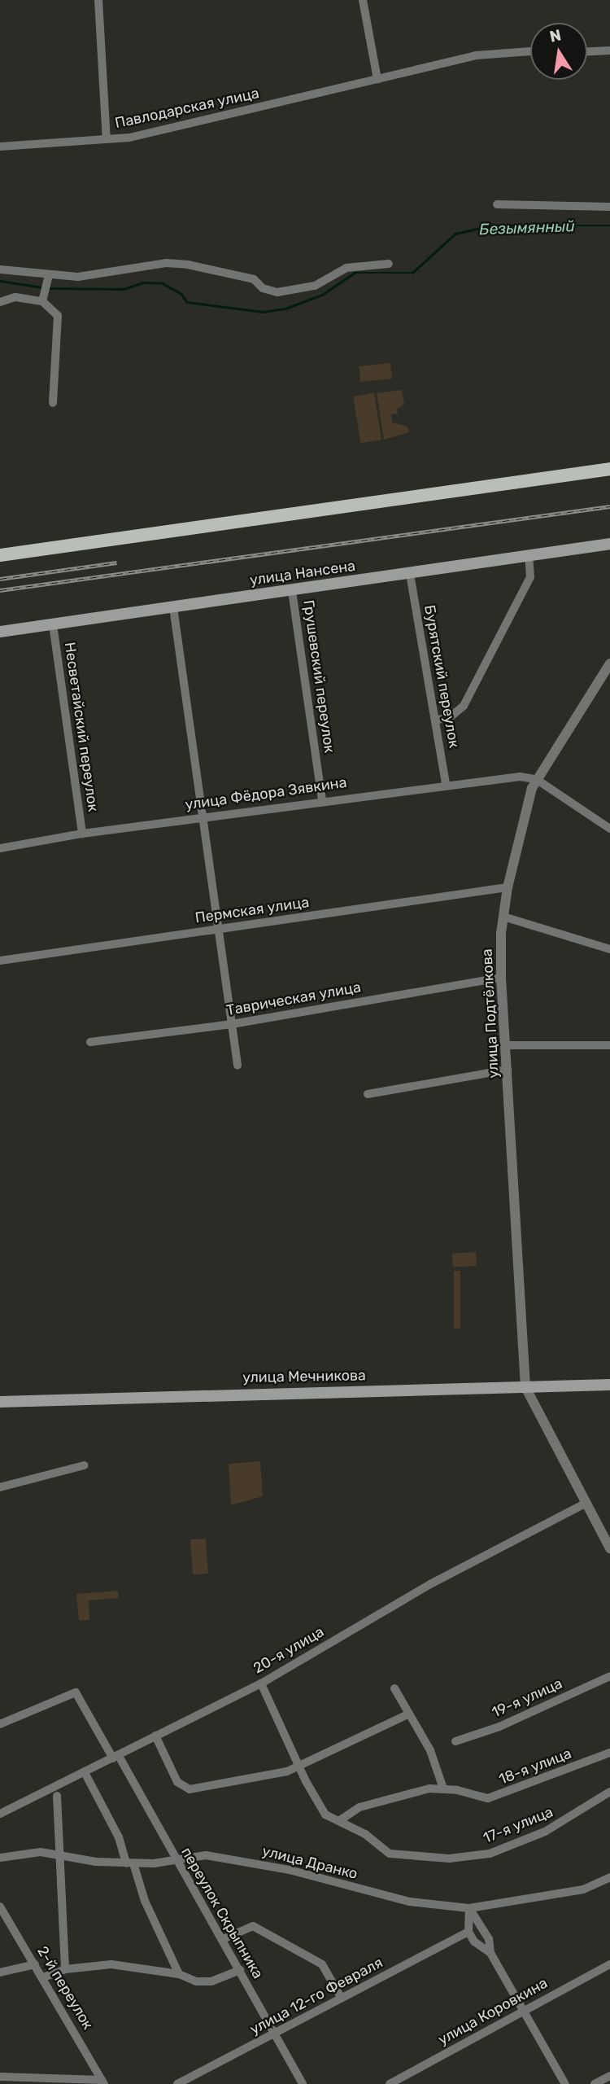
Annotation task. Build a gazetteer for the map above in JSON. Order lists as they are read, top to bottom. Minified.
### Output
{"streets":{"main road":["улица Нансена","улица Мечникова"],"street":["Павлодарская улица","Грушевский переулок","Бурятский переулок","Несветайский переулок","улица Фёдора Зявкина","Пермская улица","Таврическая улица","улица Подтёлкова","20-я улица","19-я улица","18-я улица","17-я улица","улица Дранко","переулок Скрыпника","2-й переулок","улица 12-го Февраля","улица Коровкина"]},"crossings":[["улица Нансена","Грушевский переулок"],["улица Нансена","Бурятский переулок"],["улица Нансена","Несветайский переулок"],["Грушевский переулок","улица Фёдора Зявкина"],["Бурятский переулок","улица Фёдора Зявкина"],["Несветайский переулок","улица Фёдора Зявкина"],["улица Фёдора Зявкина","улица Подтёлкова"],["Пермская улица","улица Подтёлкова"],["Таврическая улица","улица Подтёлкова"],["улица Подтёлкова","улица Мечникова"],["20-я улица","17-я улица"],["20-я улица","переулок Скрыпника"],["18-я улица","17-я улица"],["улица Дранко","переулок Скрыпника"],["переулок Скрыпника","улица 12-го Февраля"]],"water":["Безымянный"],"north":"top"}
